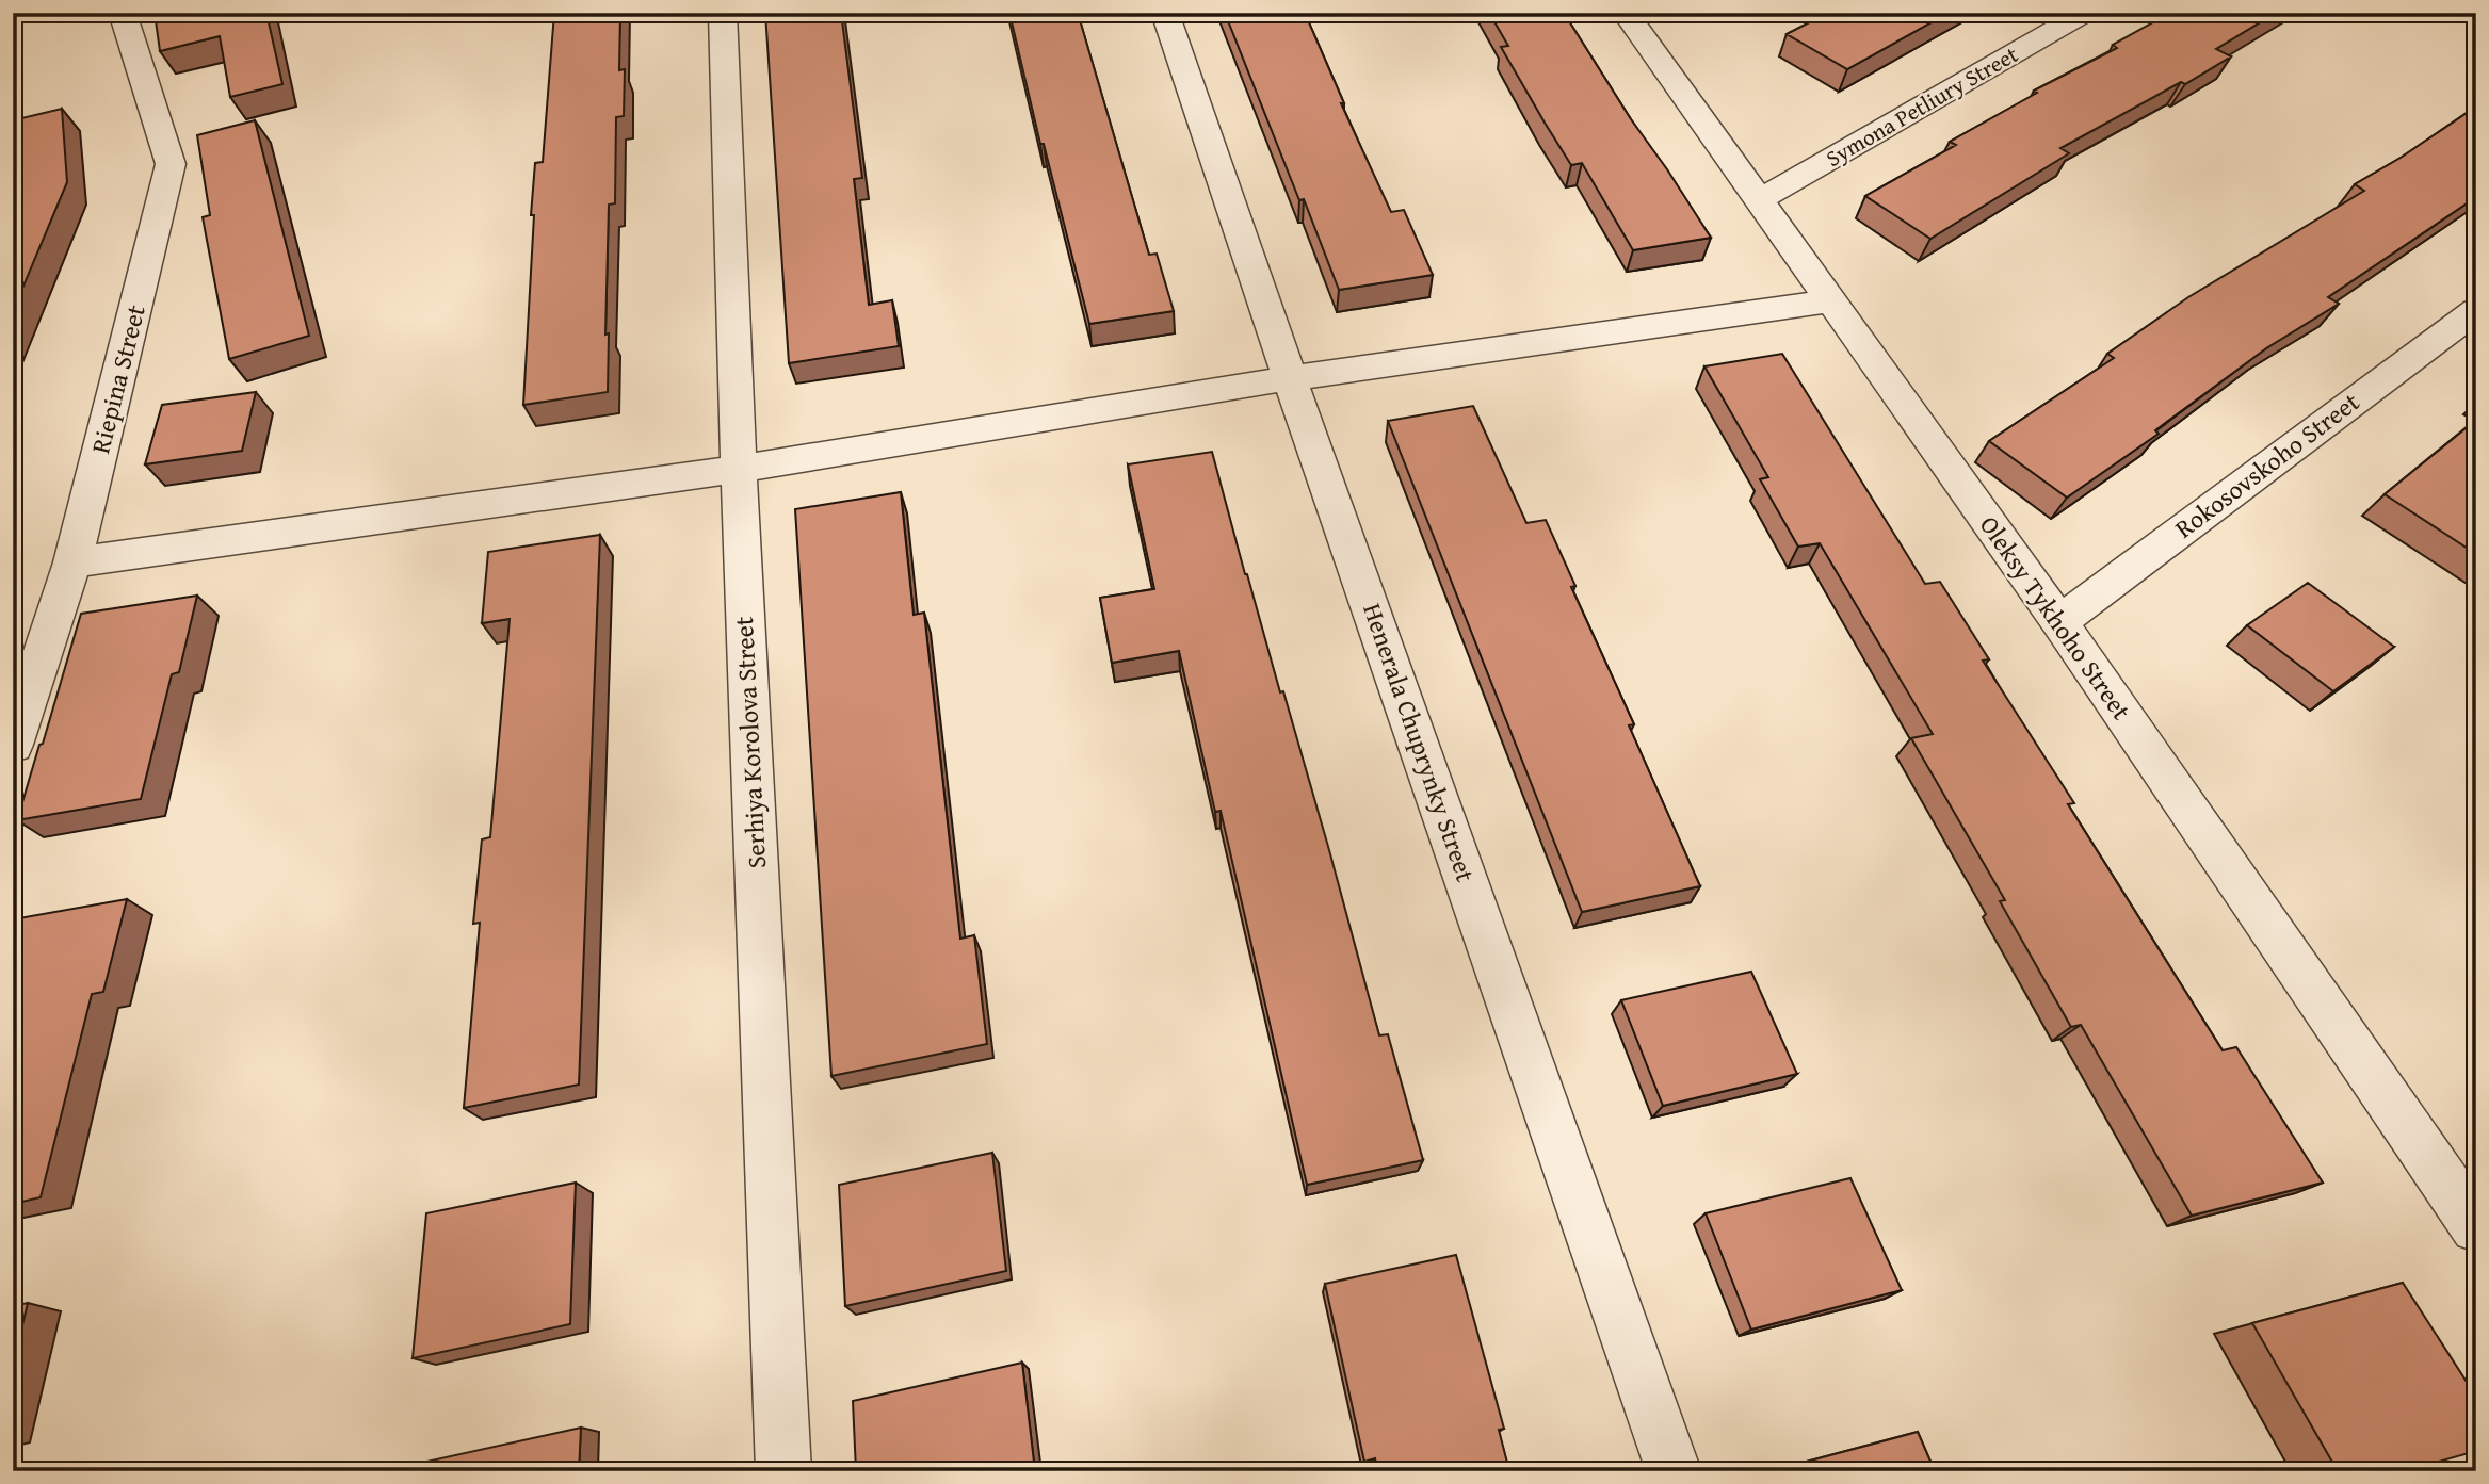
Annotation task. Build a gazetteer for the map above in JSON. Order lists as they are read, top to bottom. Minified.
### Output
{"streets":{"street":["Symona Petliury Street","Riepina Street","Rokosovskoho Street","Oleksy Tykhoho Street","Serhiya Korolova Street","Henerala Chuprynky Street"]},"crossings":[["Symona Petliury Street","Oleksy Tykhoho Street"],["Rokosovskoho Street","Oleksy Tykhoho Street"]]}
